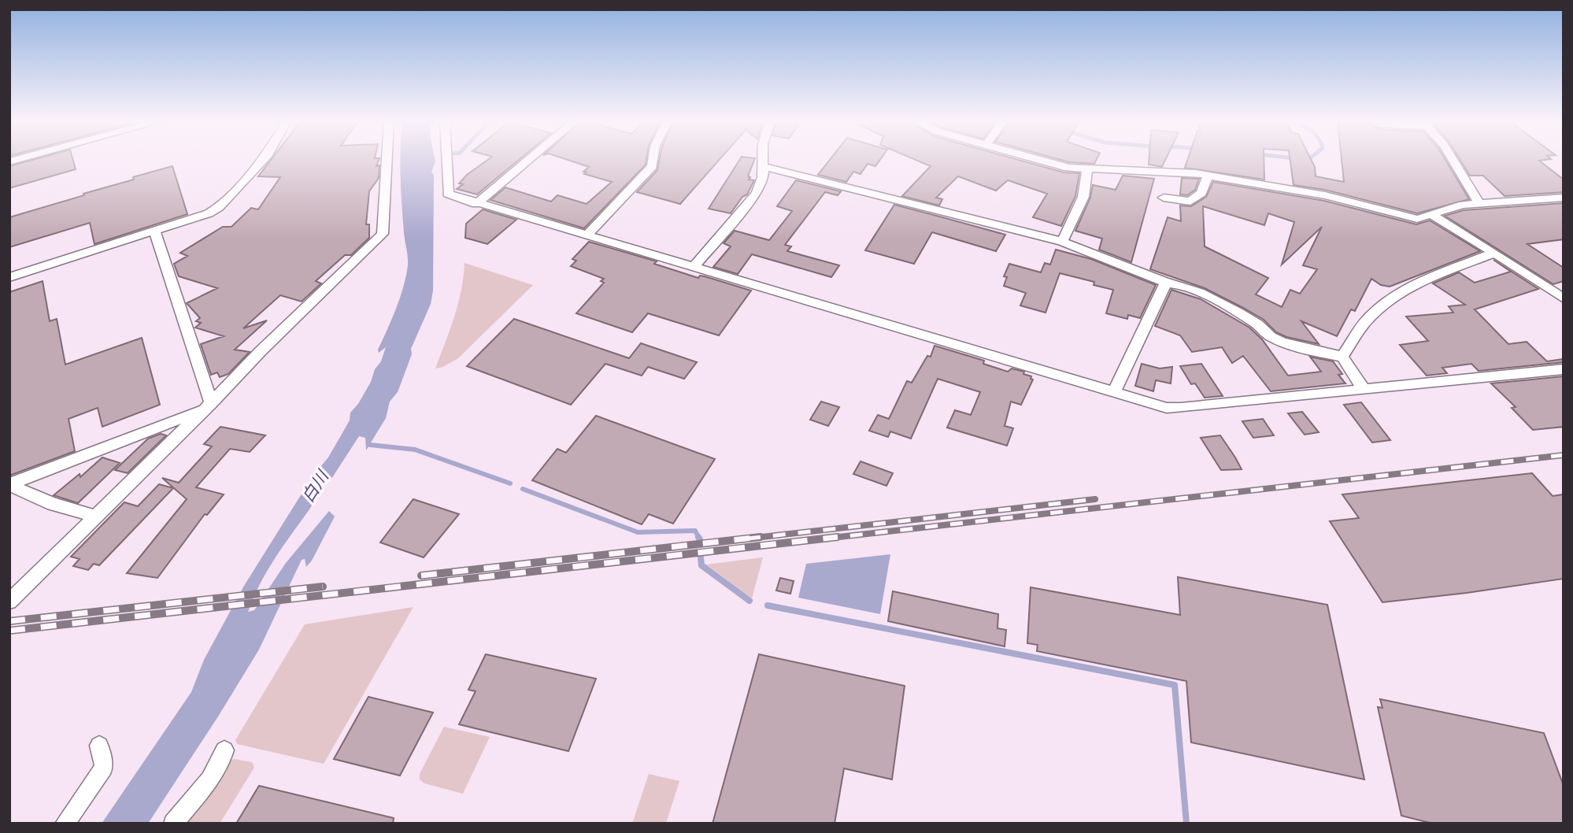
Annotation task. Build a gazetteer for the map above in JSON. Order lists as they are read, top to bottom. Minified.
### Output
{"water":["白川"]}
